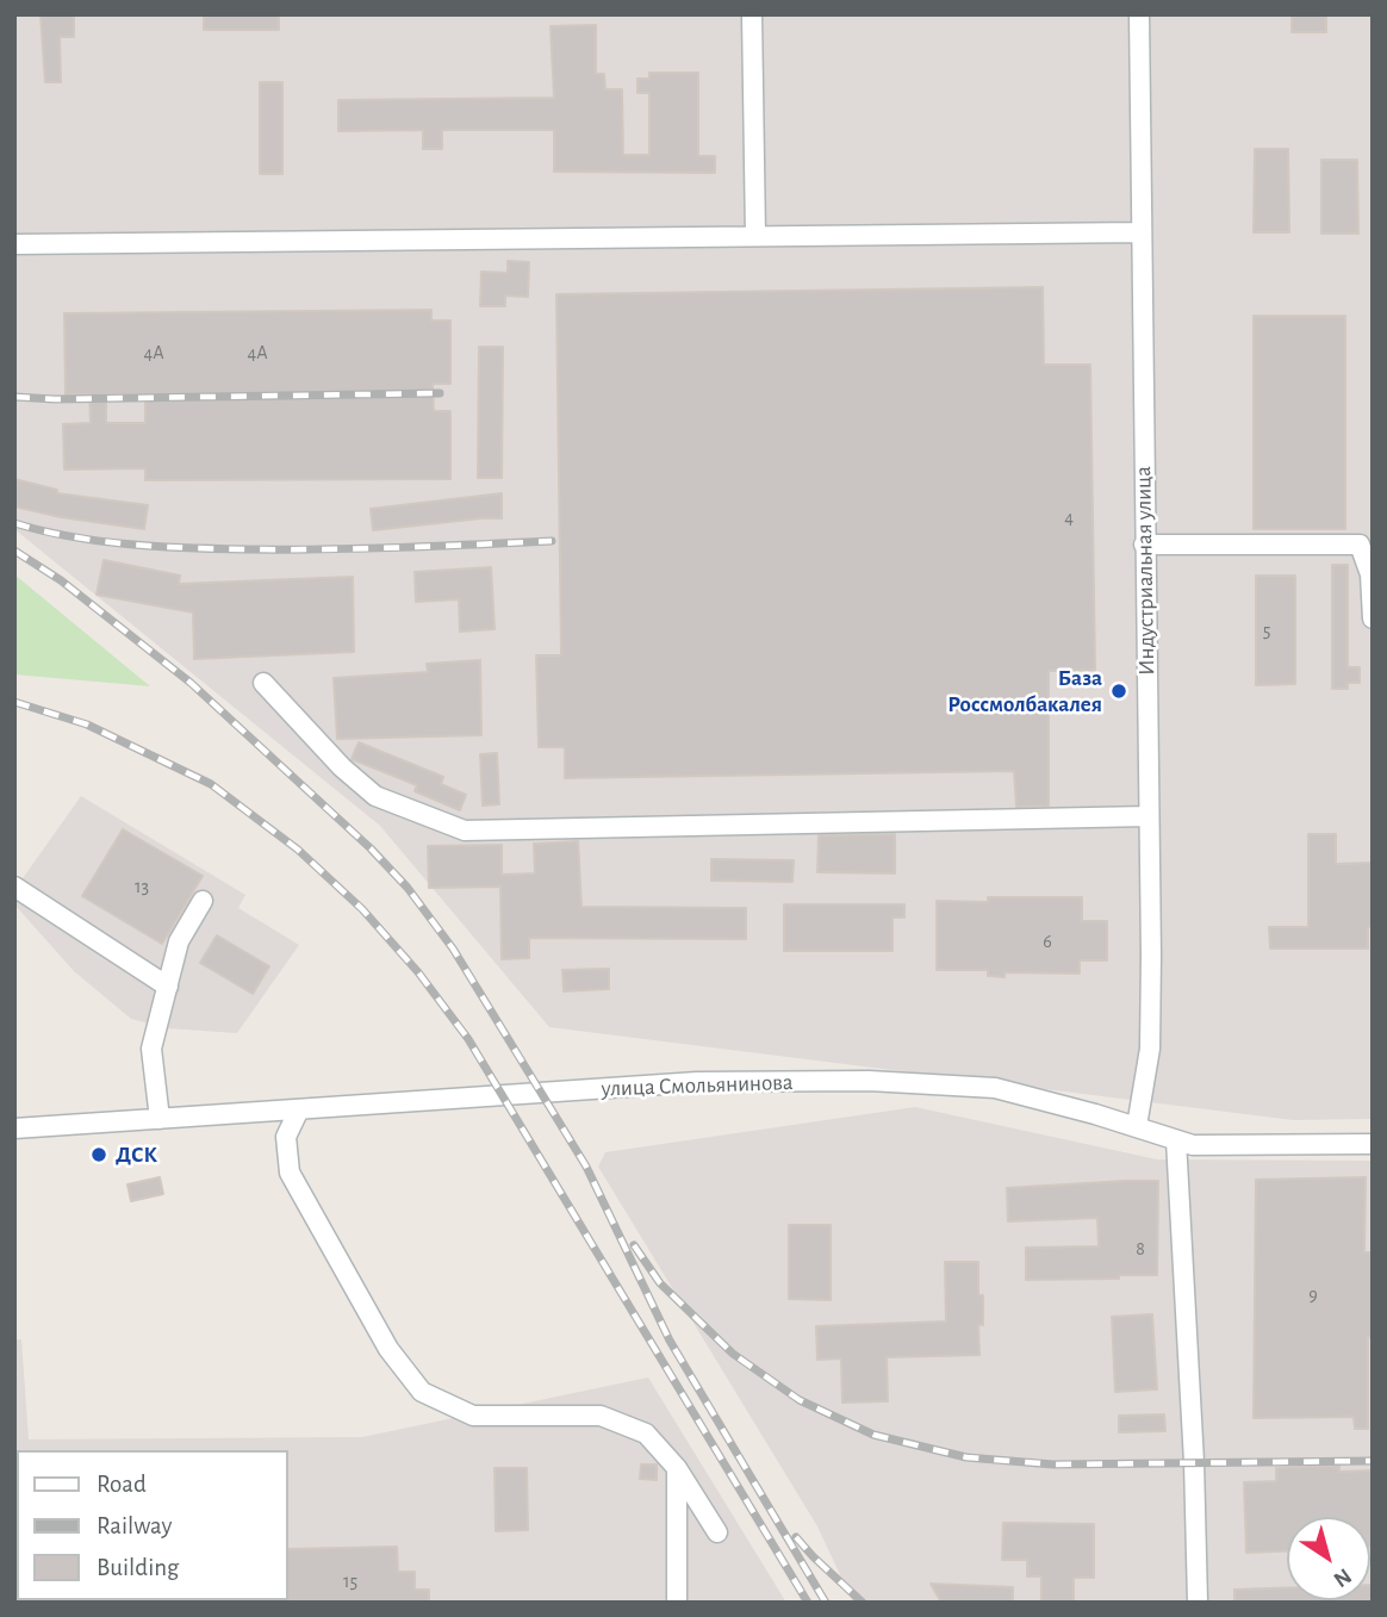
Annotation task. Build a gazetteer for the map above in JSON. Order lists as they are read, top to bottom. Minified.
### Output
{"streets":{"street":["Индустриальная улица","улица Смольянинова"]},"crossings":[["Индустриальная улица","улица Смольянинова"]],"places":["База Россмолбакалея","ДСК"],"house_numbers":["4А","4А","4","5","13","6","8","9","15"],"legend":["Road","Railway","Building"],"north":"bottom right"}
